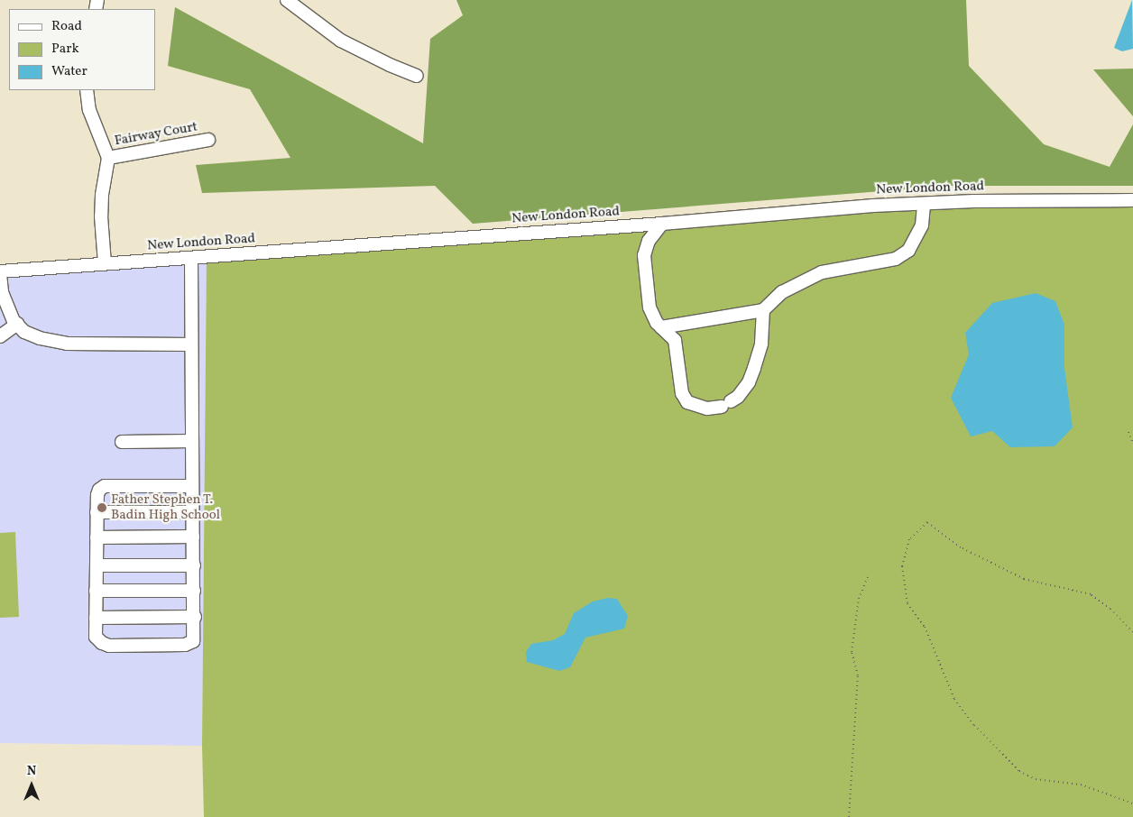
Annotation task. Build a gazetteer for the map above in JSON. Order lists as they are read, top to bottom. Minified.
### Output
{"streets":{"street":["Fairway Court","New London Road"]},"places":["Father Stephen T. Badin High School"],"legend":["Road","Park","Water"],"north":"top"}
